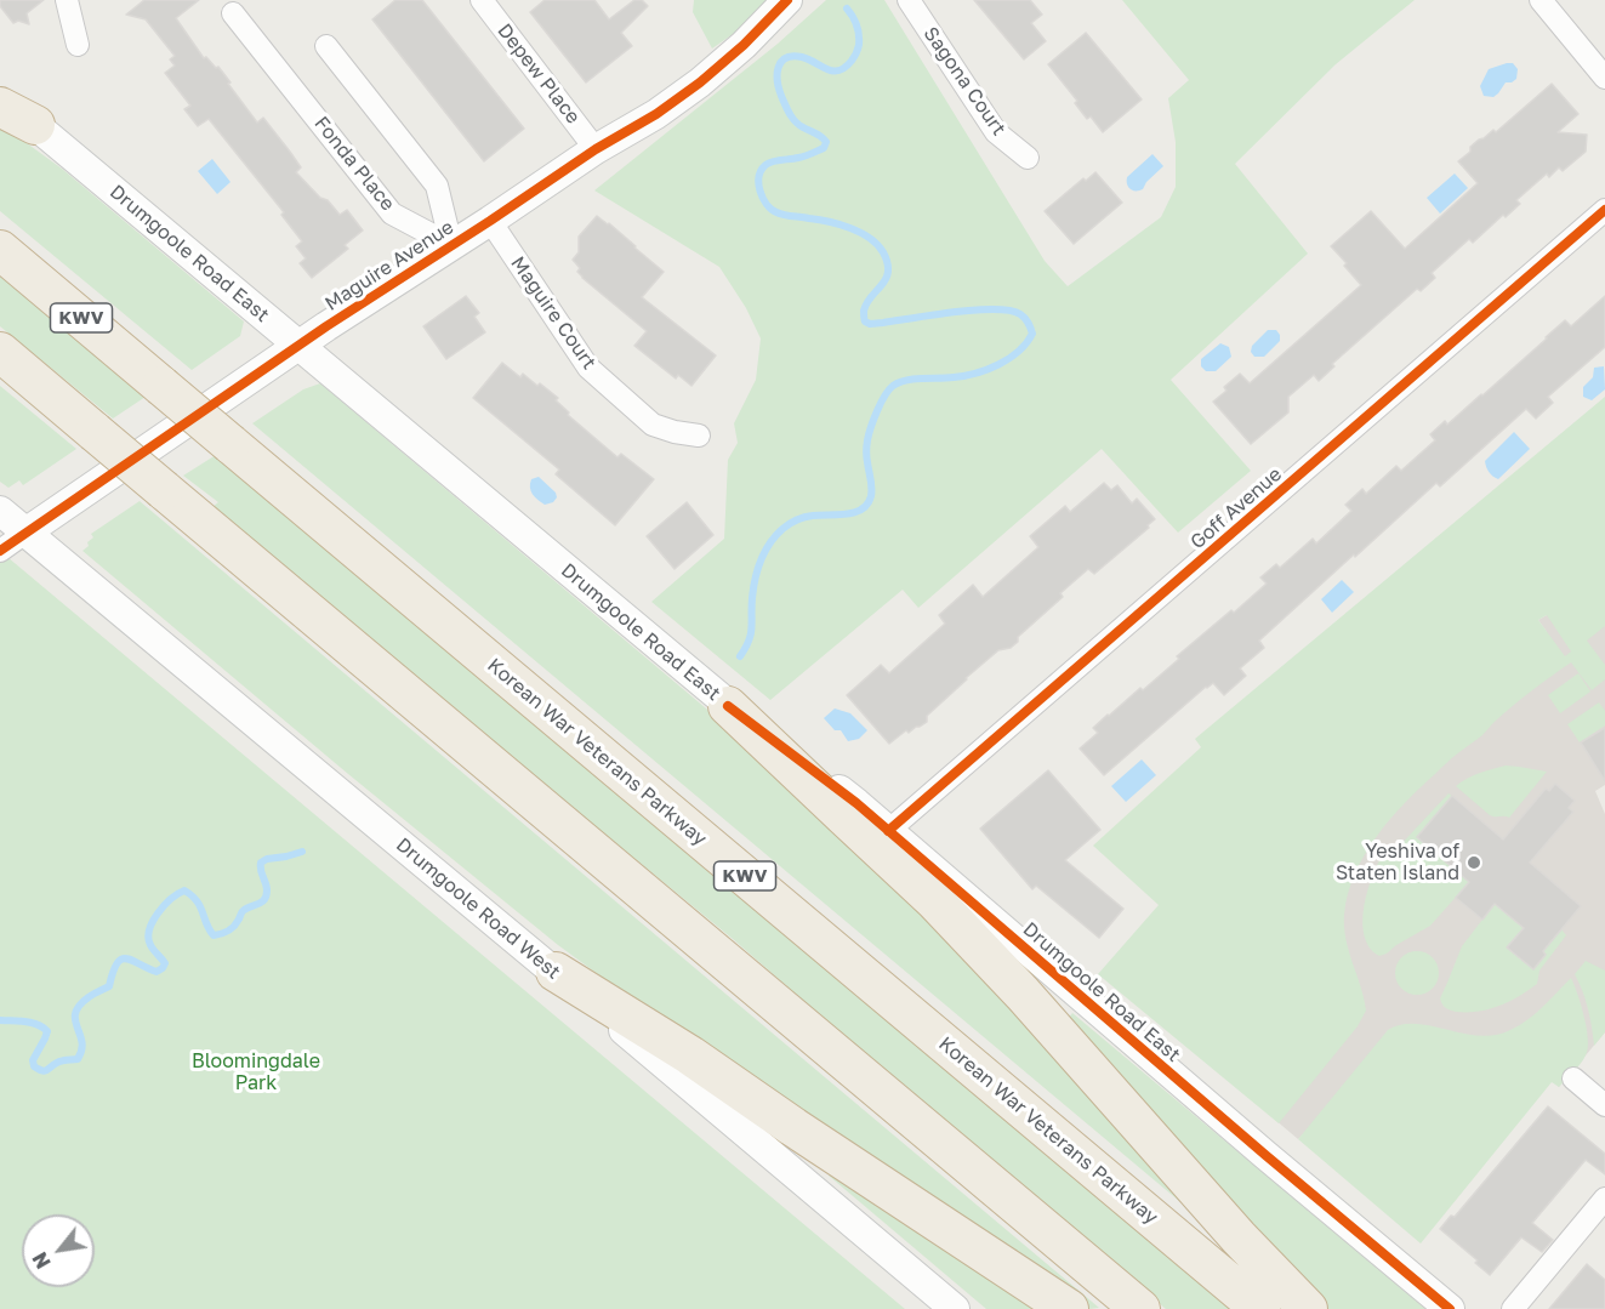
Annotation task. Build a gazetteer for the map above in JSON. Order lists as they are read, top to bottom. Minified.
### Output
{"streets":{"highway":["KWV","Korean War Veterans Parkway"],"street":["Depew Place","Sagona Court","Fonda Place","Drumgoole Road East","Maguire Avenue","Maguire Court","Goff Avenue","Drumgoole Road West"]},"crossings":[["Depew Place","Maguire Avenue"],["Fonda Place","Maguire Avenue"],["Drumgoole Road East","Maguire Avenue"],["Drumgoole Road East","Goff Avenue"],["Maguire Avenue","Maguire Court"],["Maguire Avenue","Drumgoole Road West"]],"parks":["Bloomingdale Park"],"places":["Yeshiva of Staten Island"],"north":"bottom left"}
